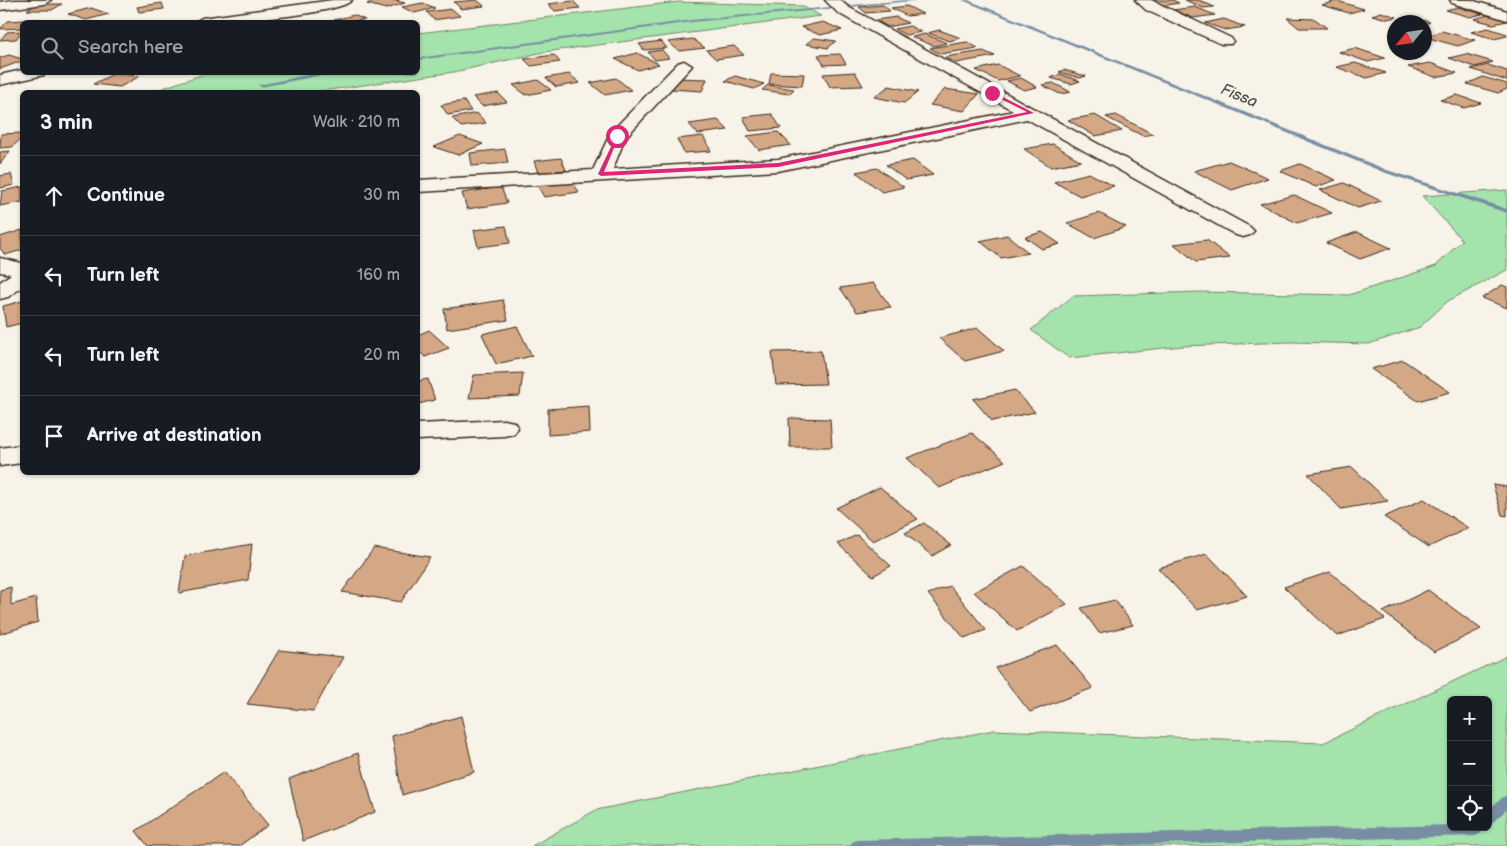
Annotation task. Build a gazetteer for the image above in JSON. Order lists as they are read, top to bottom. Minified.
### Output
{"water":["Fissa"],"north":"bottom left","page":{"search":"Search here","heading":["3 min","Walk · 210 m"],"list":[["Continue","30 m"],["Turn left","160 m"],["Turn left","20 m"],"Arrive at destination"],"map_buttons":["+","−"]}}
